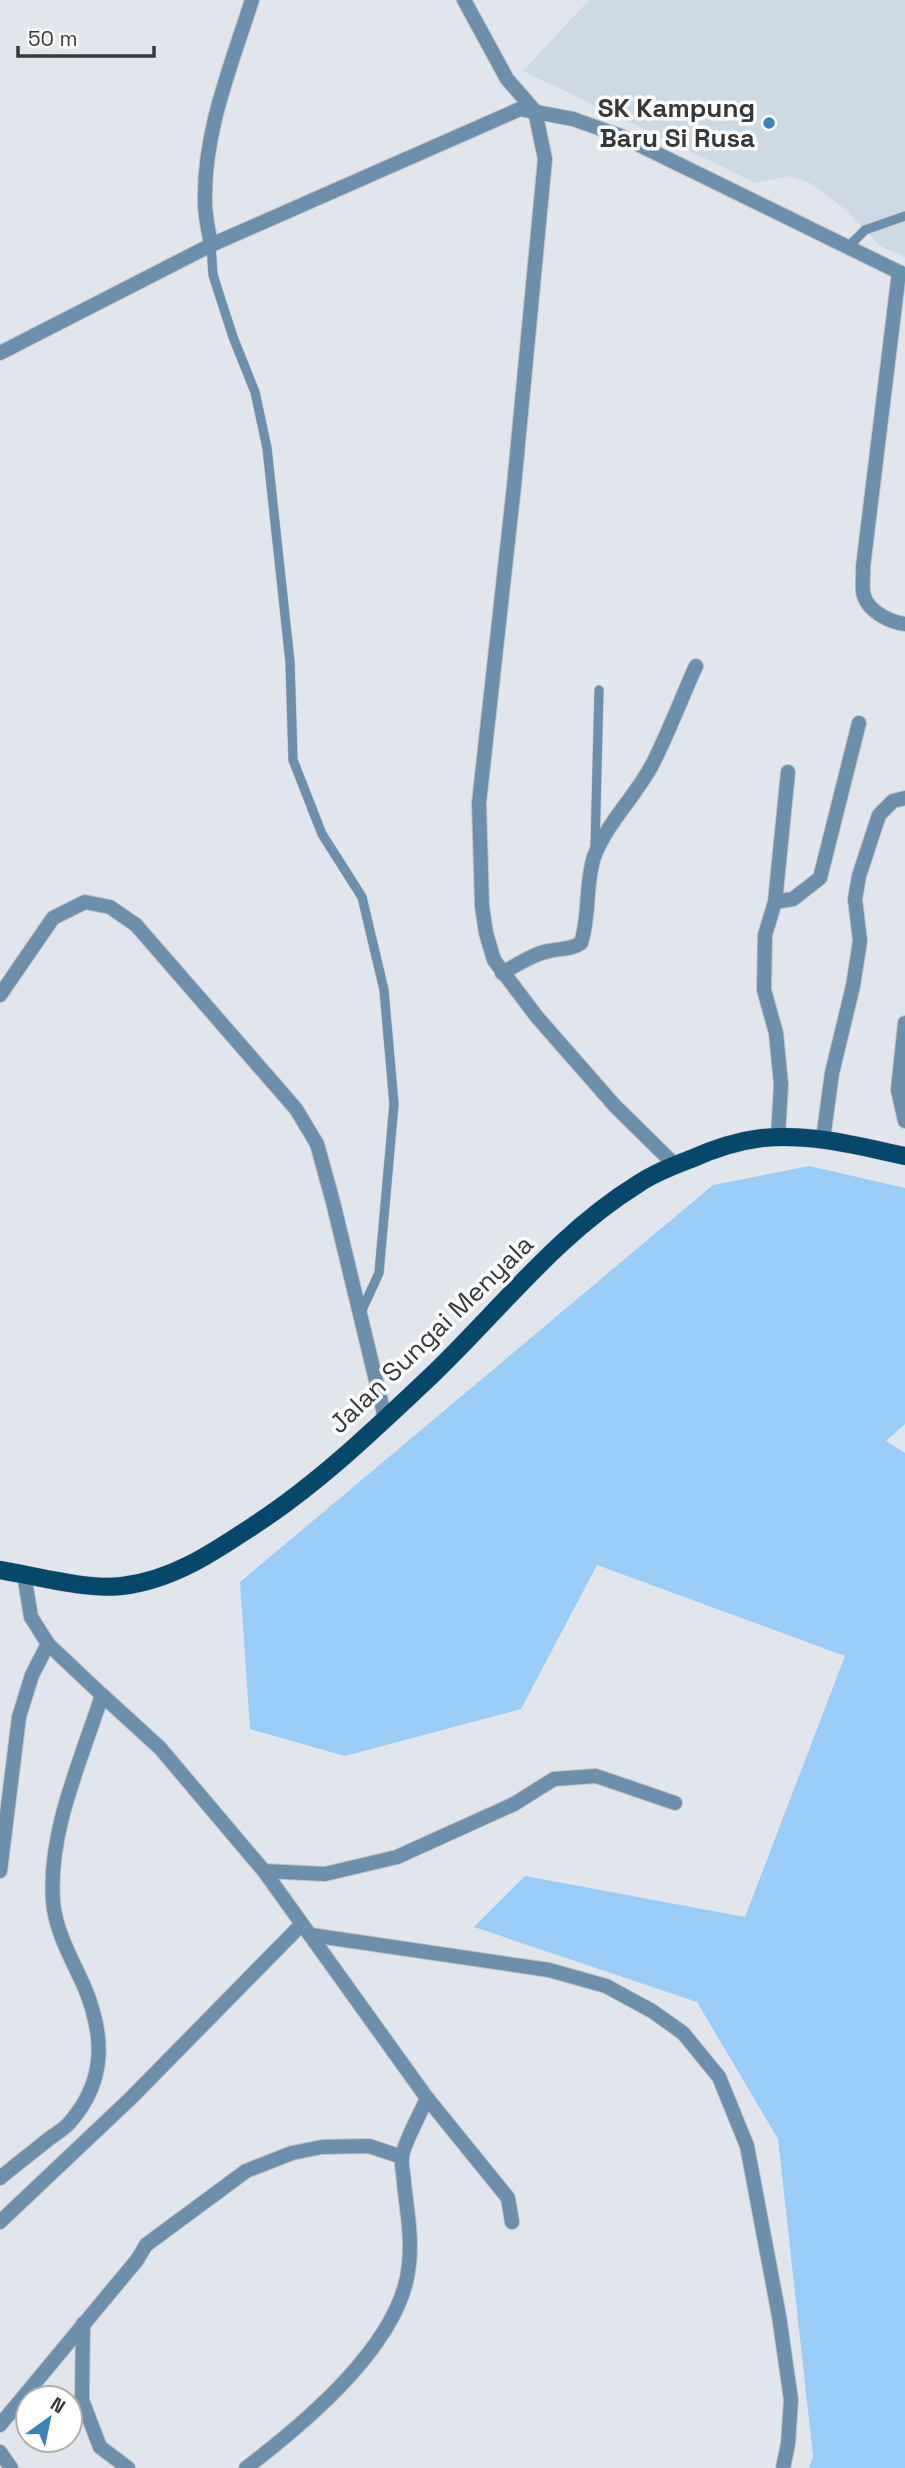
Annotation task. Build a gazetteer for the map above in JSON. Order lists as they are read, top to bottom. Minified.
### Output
{"streets":{"main road":["Jalan Sungai Menyala"]},"places":["SK Kampung Baru Si Rusa"],"scale_bar":"50 m","north":"top right"}
